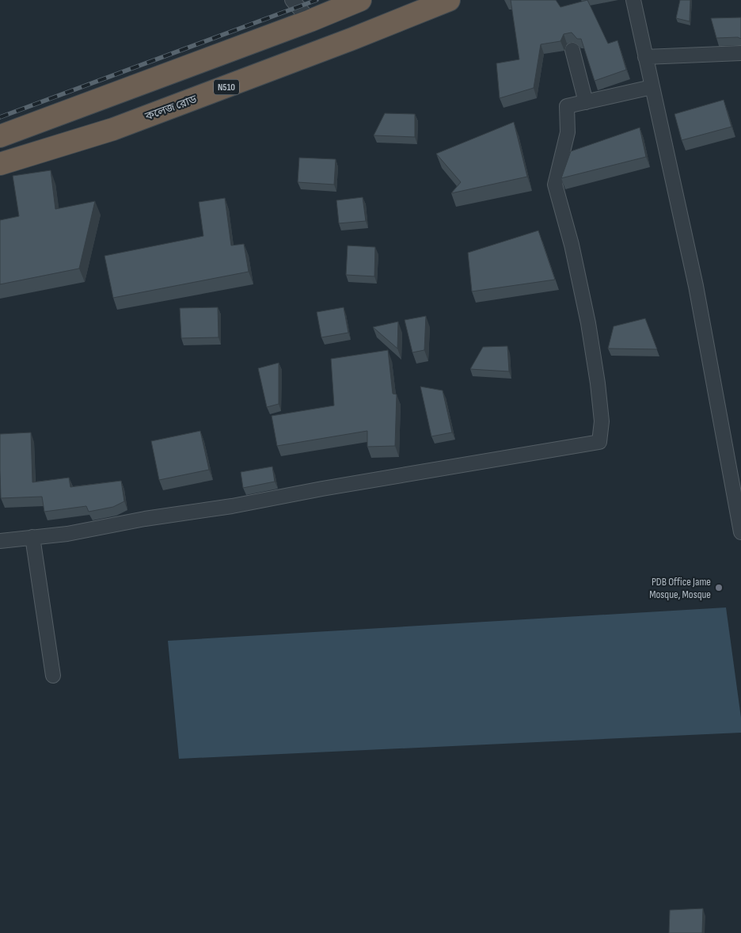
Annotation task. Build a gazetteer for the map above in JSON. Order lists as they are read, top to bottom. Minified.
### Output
{"streets":{"highway":["N510","কলেজ রোড"]},"places":["PDB Office Jame Mosque, Mosque"]}
